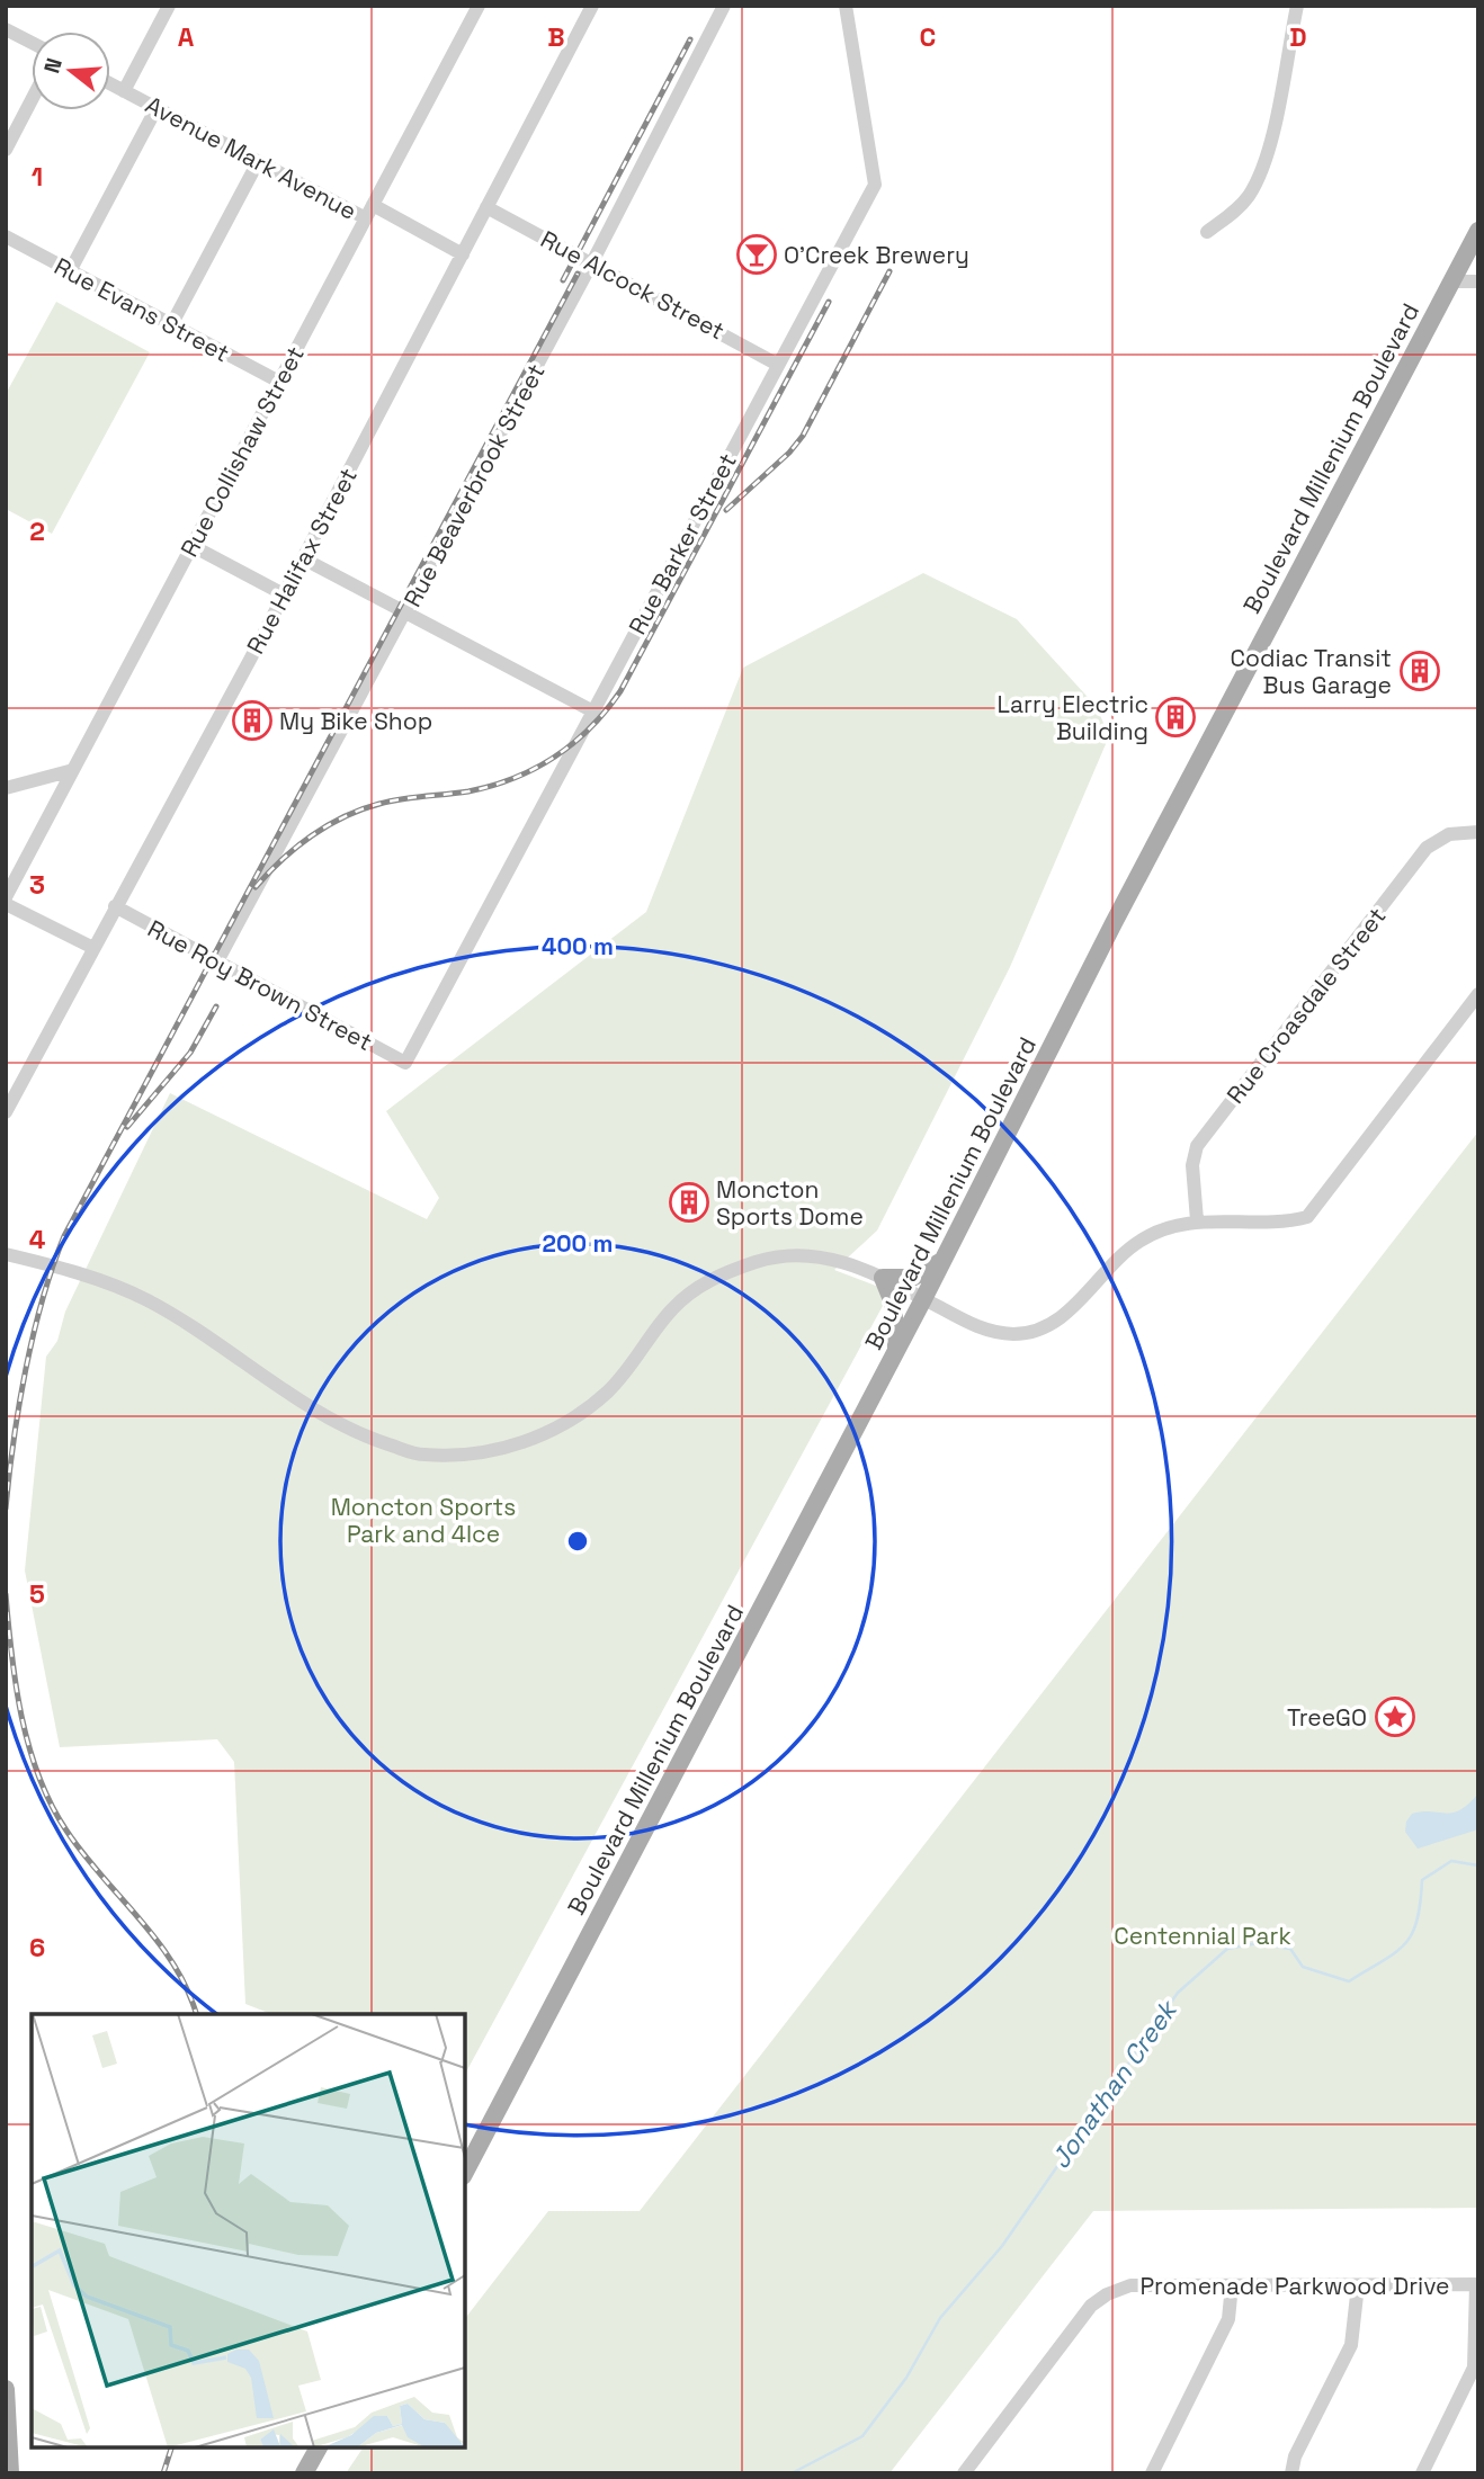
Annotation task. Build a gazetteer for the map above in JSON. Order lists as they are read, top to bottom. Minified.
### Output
{"streets":{"main road":["Boulevard Millenium Boulevard"],"street":["Avenue Mark Avenue","Rue Alcock Street","Rue Evans Street","Rue Collishaw Street","Rue Beaverbrook Street","Rue Barker Street","Rue Halifax Street","Rue Roy Brown Street","Rue Croasdale Street","Promenade Parkwood Drive"]},"crossings":[["Avenue Mark Avenue","Rue Collishaw Street"],["Avenue Mark Avenue","Rue Halifax Street"],["Rue Alcock Street","Rue Beaverbrook Street"],["Rue Alcock Street","Rue Barker Street"],["Rue Alcock Street","Rue Halifax Street"],["Rue Evans Street","Rue Collishaw Street"],["Rue Beaverbrook Street","Rue Roy Brown Street"],["Rue Barker Street","Rue Roy Brown Street"],["Rue Halifax Street","Rue Roy Brown Street"]],"water":["Jonathan Creek"],"parks":["Moncton Sports Park and 4Ice","Centennial Park"],"places":{"bar":["O'Creek Brewery"],"building":["Codiac Transit Bus Garage","Larry Electric Building","My Bike Shop","Moncton Sports Dome"],"place":["TreeGO"]},"north":"left","grid":{"columns":["A","B","C","D"],"rows":["1","2","3","4","5","6"]},"rings":["400 m","200 m"]}
